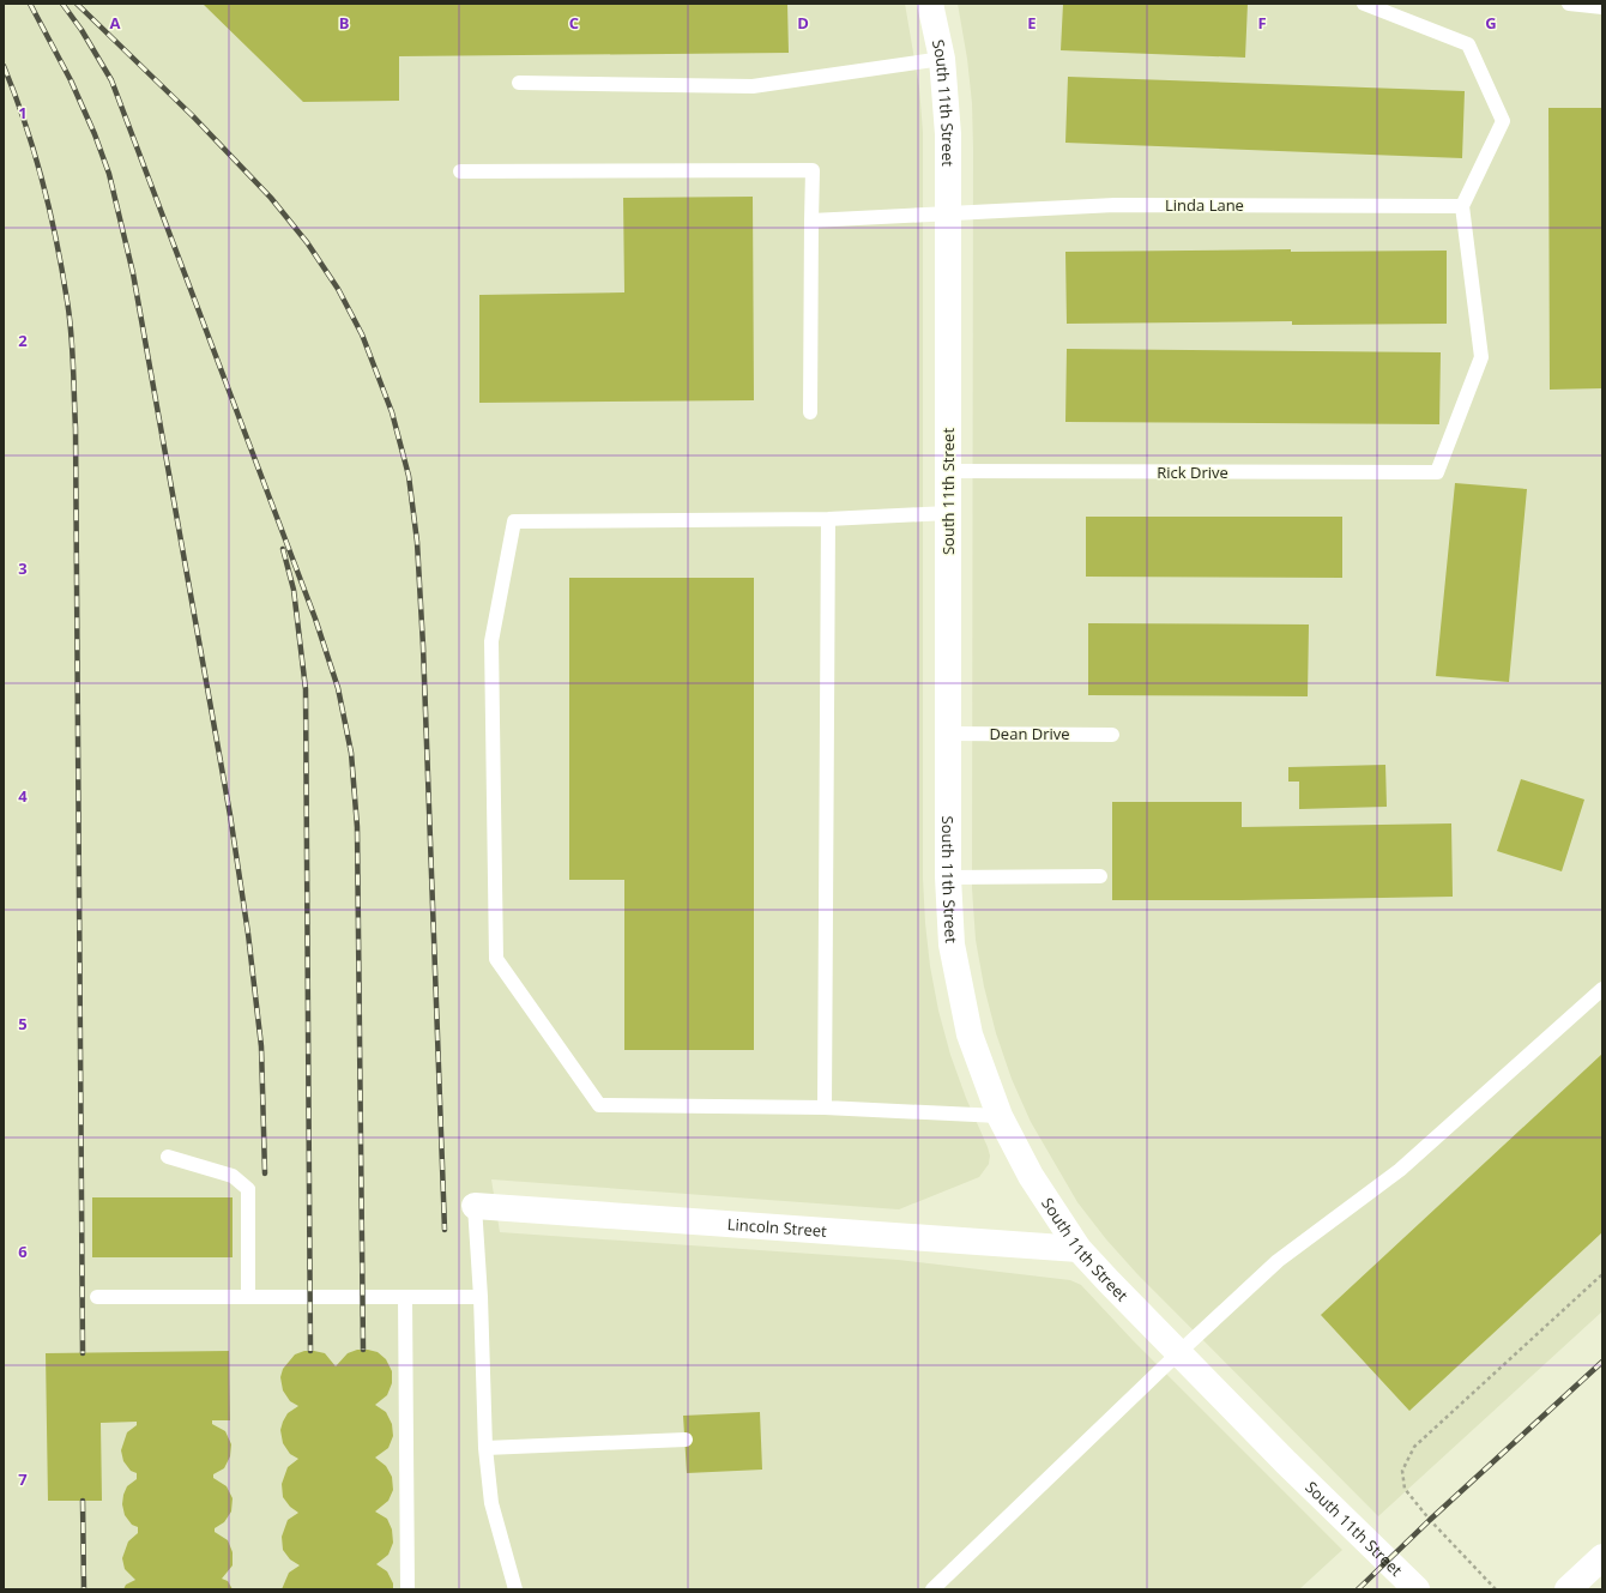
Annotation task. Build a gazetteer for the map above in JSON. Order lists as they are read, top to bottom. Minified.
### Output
{"streets":{"street":["South 11th Street","Lincoln Street"],"lane":["Linda Lane","Rick Drive","Dean Drive"]},"crossings":[["South 11th Street","Linda Lane"],["South 11th Street","Rick Drive"],["South 11th Street","Dean Drive"],["South 11th Street","Lincoln Street"],["Linda Lane","Rick Drive"]],"grid":{"columns":["A","B","C","D","E","F","G"],"rows":["1","2","3","4","5","6","7"]}}
